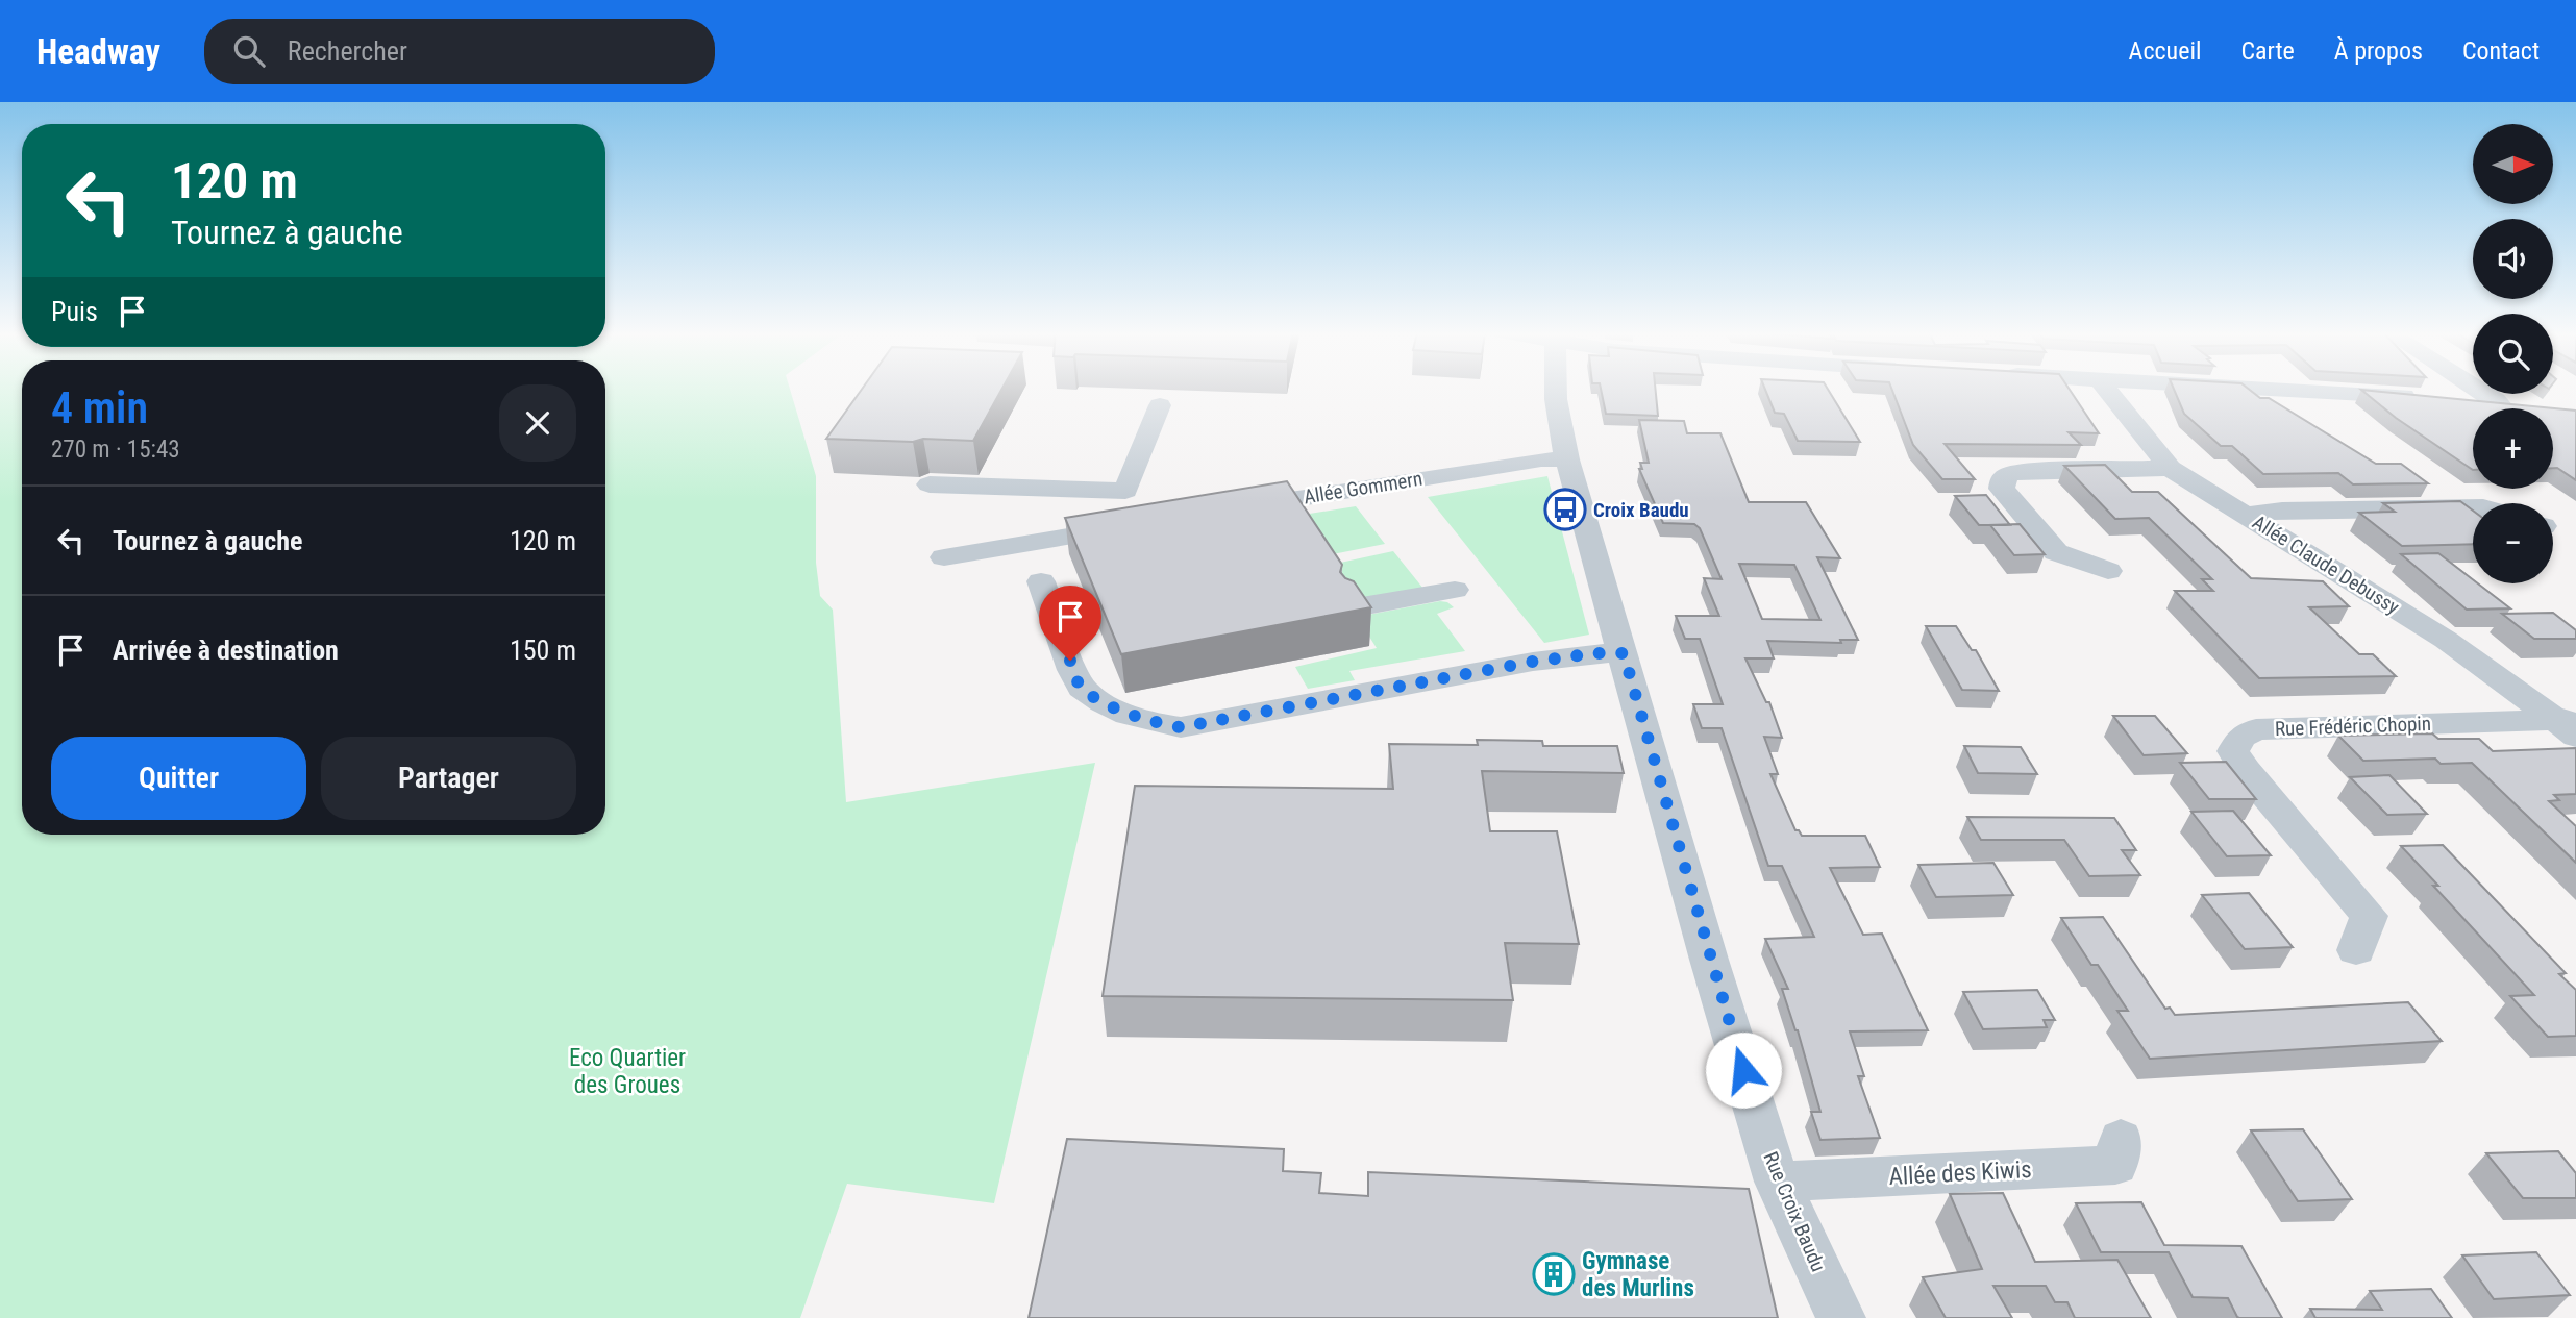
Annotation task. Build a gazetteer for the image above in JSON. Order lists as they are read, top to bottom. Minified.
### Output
{"streets":{"street":["Allée Gommern","Allée Claude Debussy","Rue Frédéric Chopin","Allée des Kiwis","Rue Croix Baudu"]},"crossings":[["Allée Gommern","Rue Croix Baudu"],["Allée Claude Debussy","Rue Frédéric Chopin"],["Allée des Kiwis","Rue Croix Baudu"]],"parks":["Eco Quartier des Groues"],"places":{"bus stop":["Croix Baudu"],"building":["Gymnase des Murlins"]},"north":"right","page":{"header":"Headway","search":"Rechercher","nav":["Accueil","Carte","À propos","Contact"],"map_buttons":["+","−"],"turn":["120 m","Tournez à gauche"],"then":"Puis","heading":["4 min","270 m · 15:43"],"list":[{"name":"Tournez à gauche","value":"120 m"},{"name":"Arrivée à destination","value":"150 m"}],"buttons":["Quitter","Partager"]}}
